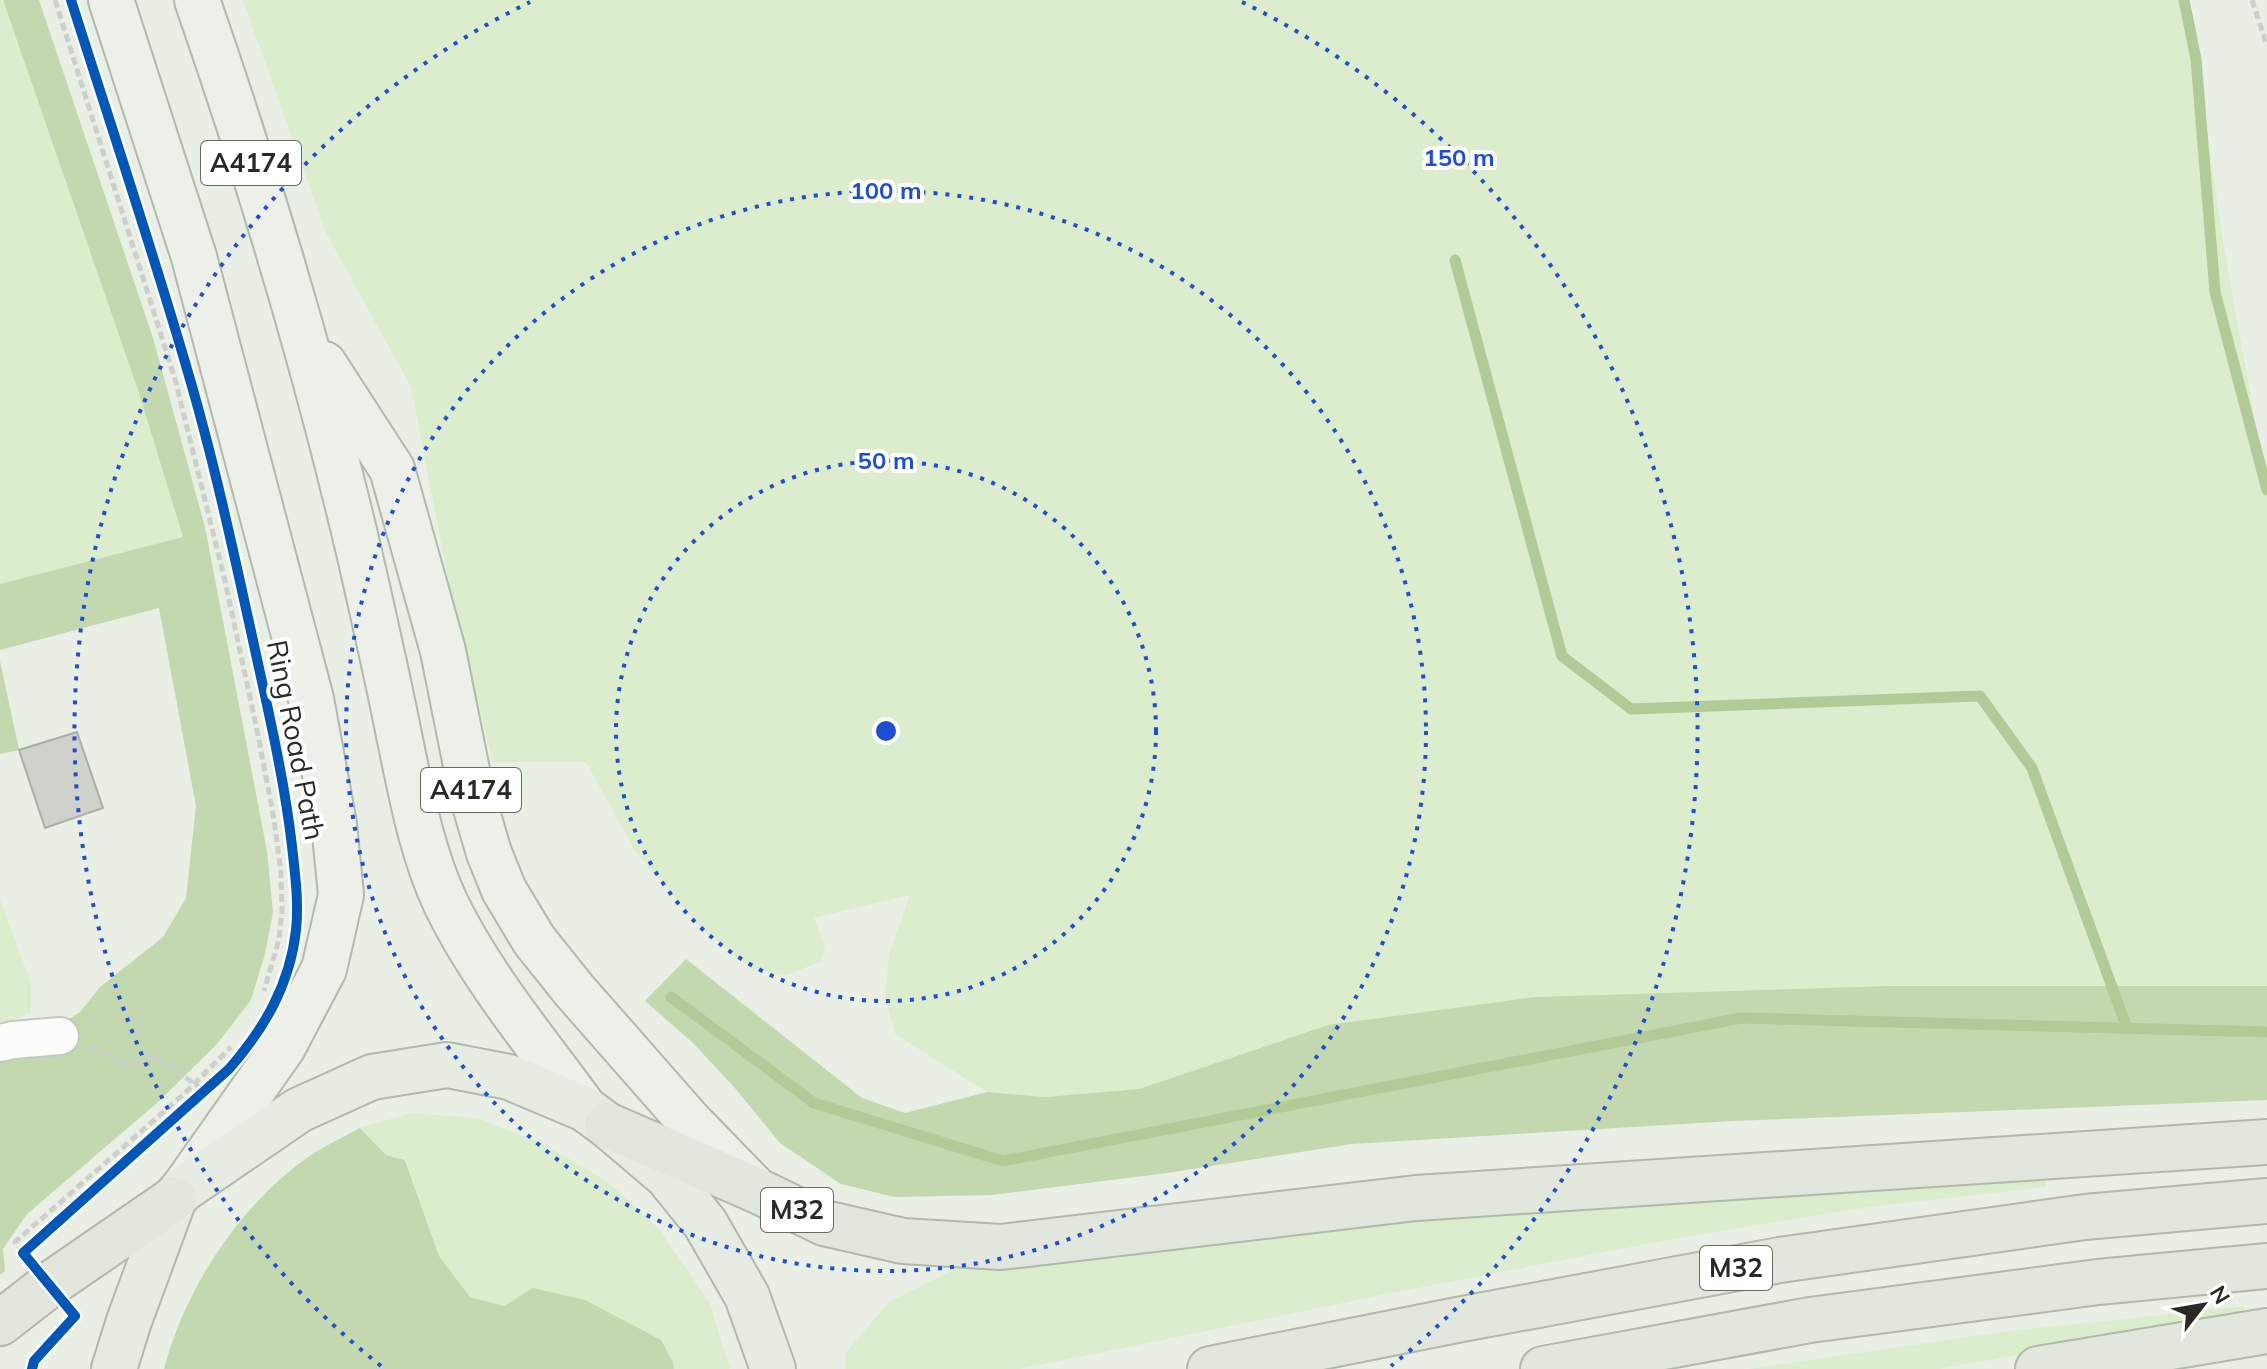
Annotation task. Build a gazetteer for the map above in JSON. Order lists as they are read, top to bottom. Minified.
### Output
{"streets":{"highway":["M32"],"main road":["A4174"],"cycle path":["Ring Road Path"]},"crossings":[["A4174","M32"]],"north":"top right","rings":["150 m","100 m","50 m"]}
